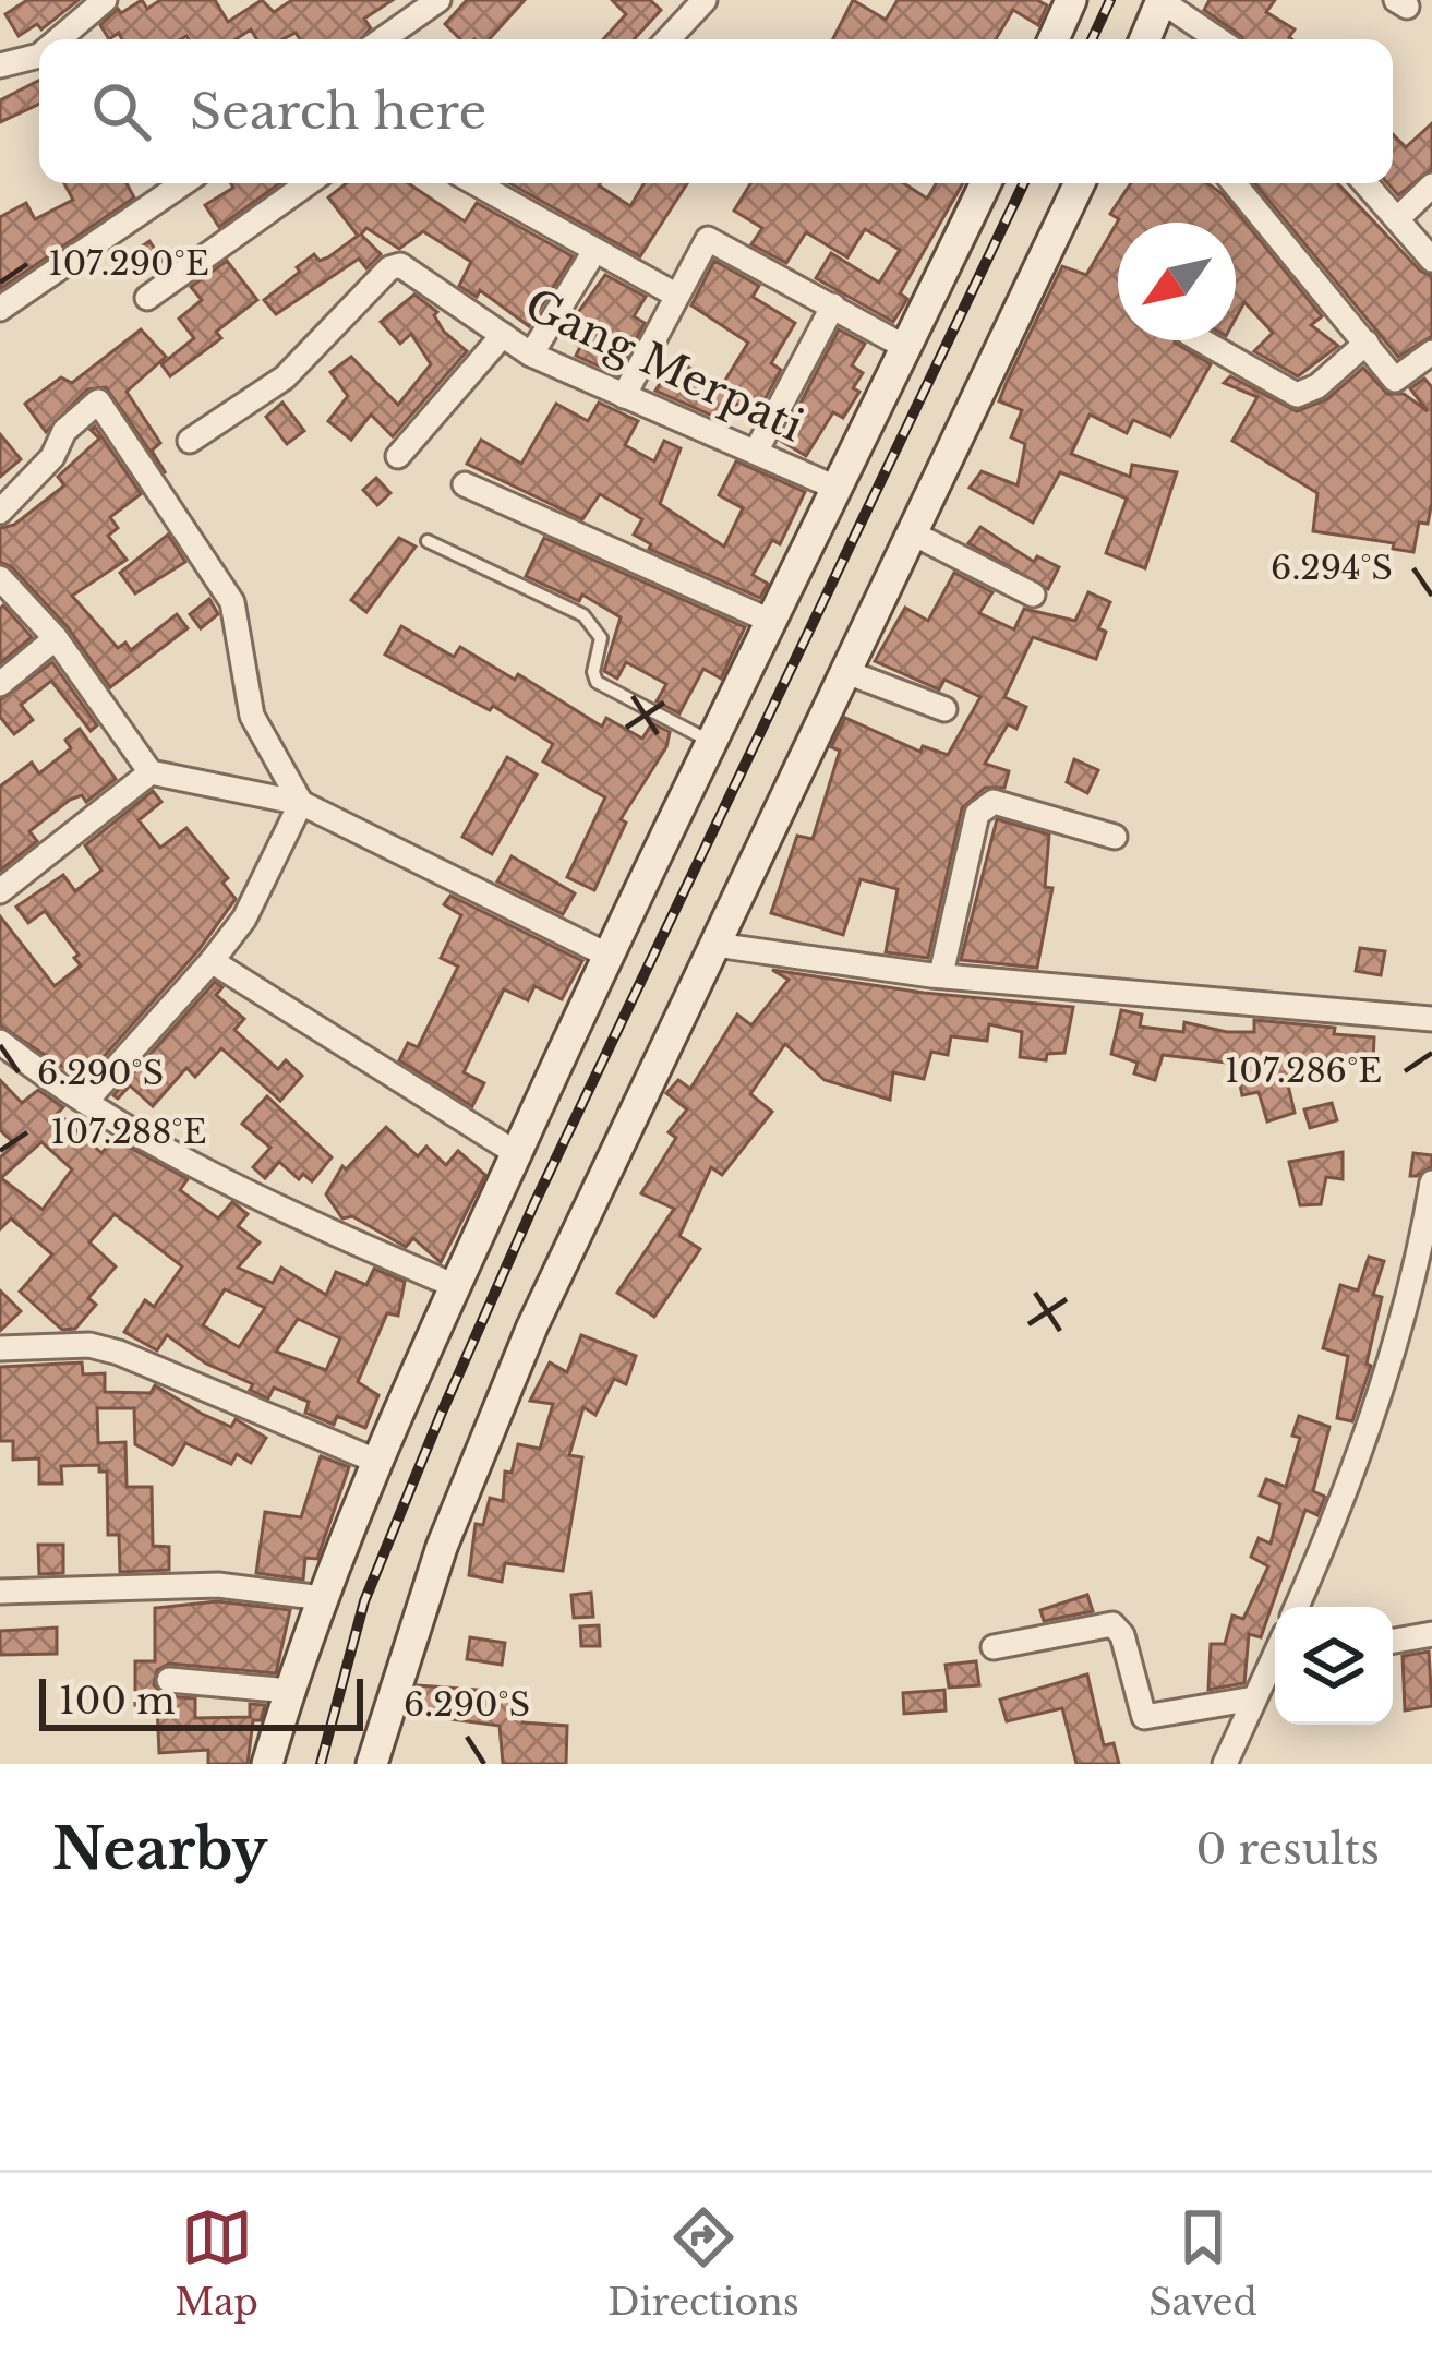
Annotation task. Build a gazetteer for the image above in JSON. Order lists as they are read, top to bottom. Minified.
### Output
{"streets":{"street":["Gang Merpati"]},"scale_bar":"100 m","north":"bottom left","page":{"search":"Search here","scale":"100 m","heading":["Nearby","0 results"],"nav":["Map","Directions","Saved"]},"coordinates":["107.290°E","6.294°S","107.286°E","6.290°S","107.288°E"]}
